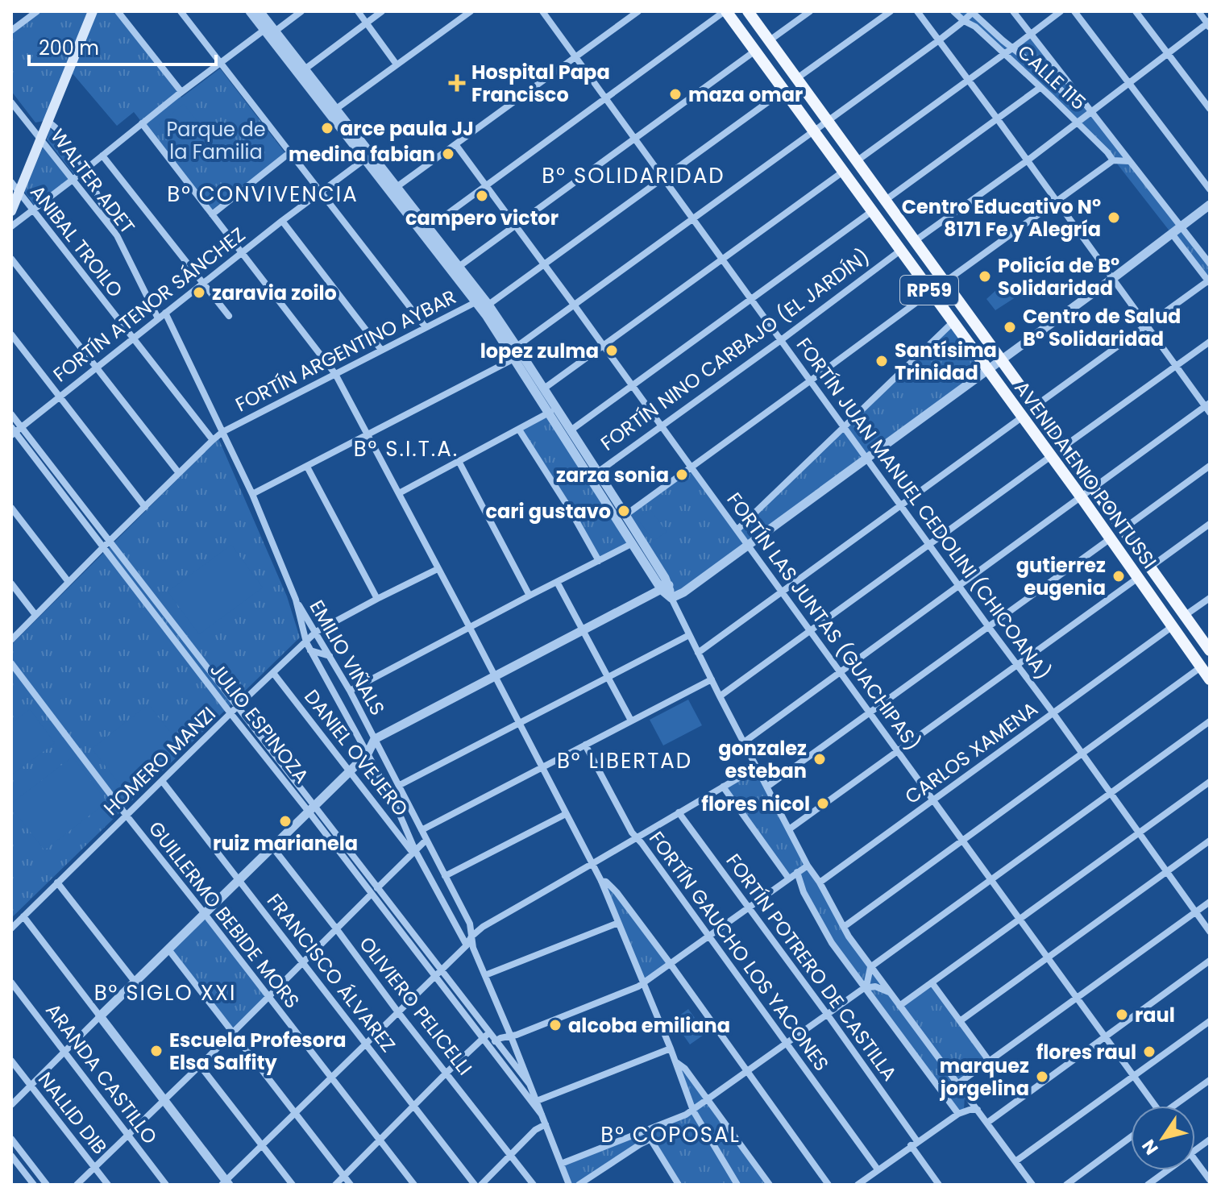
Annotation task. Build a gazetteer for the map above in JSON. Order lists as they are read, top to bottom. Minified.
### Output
{"streets":{"main road":["RP59","AVENIDA ENIO PONTUSSI"],"street":["CALLE 115","WALTER ADET","ANIBAL TROILO","FORTÍN ATENOR SÁNCHEZ","FORTÍN NINO CARBAJO (EL JARDÍN)","FORTÍN ARGENTINO AYBAR","FORTÍN JUAN MANUEL CEDOLINI (CHICOANA)","FORTÍN LAS JUNTAS (GUACHIPAS)","EMILIO VIÑALS","JULIO ESPINOZA","DANIEL OVEJERO","CARLOS XAMENA","HOMERO MANZI","GUILLERMO BEBIDE MORS","FORTÍN GAUCHO LOS YACONES","FORTÍN POTRERO DE CASTILLA","FRANCISCO ÁLVAREZ","OLIVIERO PELICELLI","ARANDA CASTILLO","NALLID DIB"]},"crossings":[["WALTER ADET","FORTÍN ATENOR SÁNCHEZ"],["ANIBAL TROILO","FORTÍN ATENOR SÁNCHEZ"],["ANIBAL TROILO","FORTÍN ARGENTINO AYBAR"],["FORTÍN ATENOR SÁNCHEZ","JULIO ESPINOZA"],["FORTÍN NINO CARBAJO (EL JARDÍN)","AVENIDA ENIO PONTUSSI"],["FORTÍN NINO CARBAJO (EL JARDÍN)","FORTÍN JUAN MANUEL CEDOLINI (CHICOANA)"],["FORTÍN NINO CARBAJO (EL JARDÍN)","FORTÍN LAS JUNTAS (GUACHIPAS)"],["FORTÍN ARGENTINO AYBAR","AVENIDA ENIO PONTUSSI"],["FORTÍN ARGENTINO AYBAR","FORTÍN JUAN MANUEL CEDOLINI (CHICOANA)"],["FORTÍN ARGENTINO AYBAR","FORTÍN LAS JUNTAS (GUACHIPAS)"],["FORTÍN ARGENTINO AYBAR","JULIO ESPINOZA"],["AVENIDA ENIO PONTUSSI","CARLOS XAMENA"],["FORTÍN JUAN MANUEL CEDOLINI (CHICOANA)","CARLOS XAMENA"],["FORTÍN LAS JUNTAS (GUACHIPAS)","CARLOS XAMENA"],["EMILIO VIÑALS","JULIO ESPINOZA"],["EMILIO VIÑALS","DANIEL OVEJERO"],["EMILIO VIÑALS","HOMERO MANZI"],["JULIO ESPINOZA","HOMERO MANZI"],["DANIEL OVEJERO","HOMERO MANZI"],["HOMERO MANZI","GUILLERMO BEBIDE MORS"],["HOMERO MANZI","FRANCISCO ÁLVAREZ"]],"districts":["B° SOLIDARIDAD","B° CONVIVENCIA","B° S.I.T.A.","B° LIBERTAD","B° SIGLO XXI","B° COPOSAL"],"parks":["Parque de la Familia"],"places":{"health":["Hospital Papa Francisco"],"other":["maza omar","arce paula JJ","medina fabian","campero victor","Centro Educativo N° 8171 Fe y Alegría","Policía de B° Solidaridad","zaravia zoilo","Centro de Salud B° Solidaridad","lopez zulma","Santísima Trinidad","zarza sonia","cari gustavo","gutierrez eugenia","gonzalez esteban","flores nicol","ruiz marianela","raul","alcoba emiliana","Escuela Profesora Elsa Salfity","flores raul","marquez jorgelina"]},"scale_bar":"200 m","north":"bottom left"}
